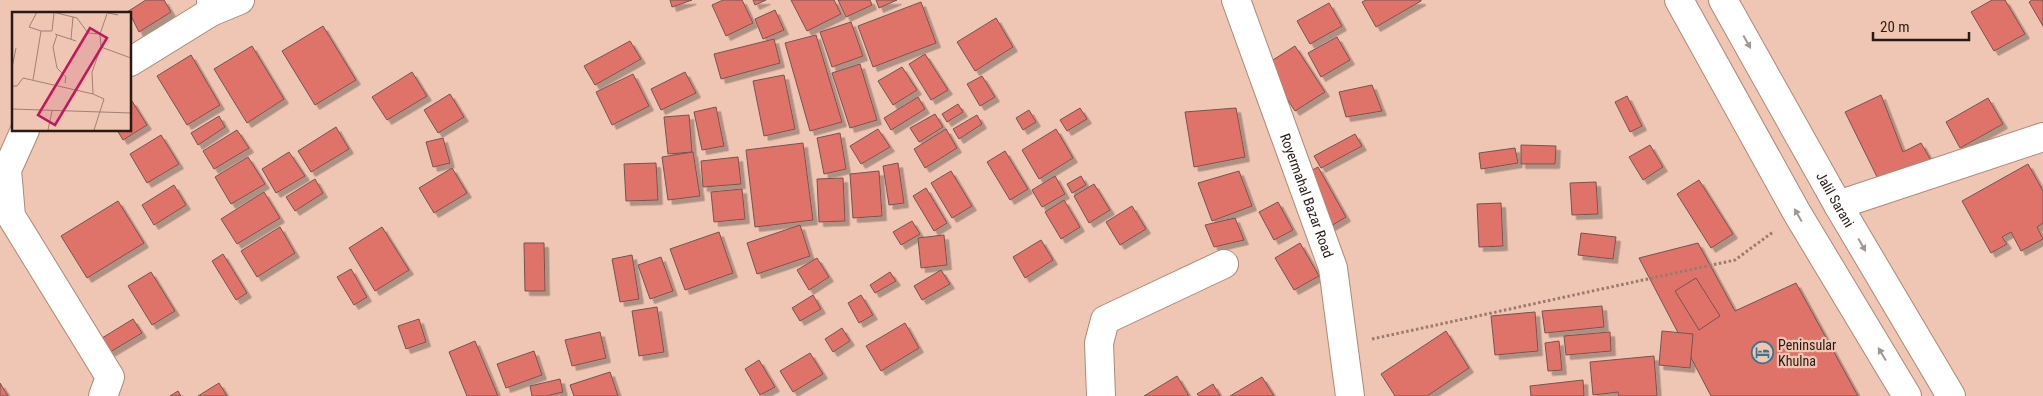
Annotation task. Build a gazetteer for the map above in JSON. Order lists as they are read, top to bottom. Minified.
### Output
{"streets":{"street":["Royermahal Bazar Road","Jalil Sarani"]},"places":{"hotel":["Peninsular Khulna"]},"scale_bar":"20 m"}
